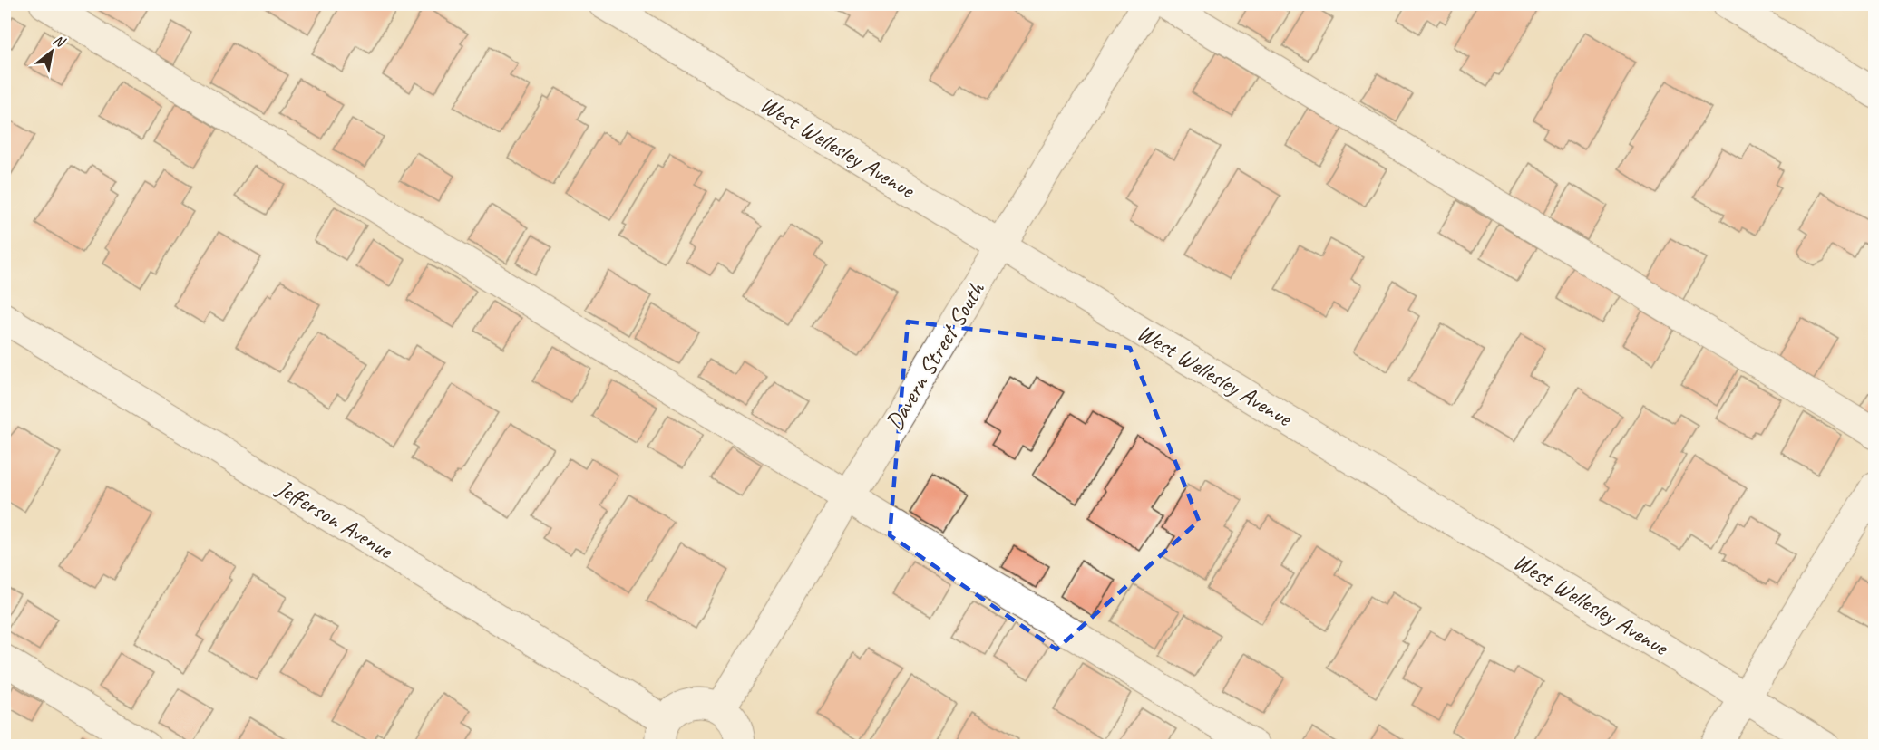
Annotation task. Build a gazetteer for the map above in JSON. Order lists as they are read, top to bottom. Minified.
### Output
{"streets":{"street":["West Wellesley Avenue","Davern Street South","Jefferson Avenue"]},"crossings":[["West Wellesley Avenue","Davern Street South"]],"north":"top right"}
